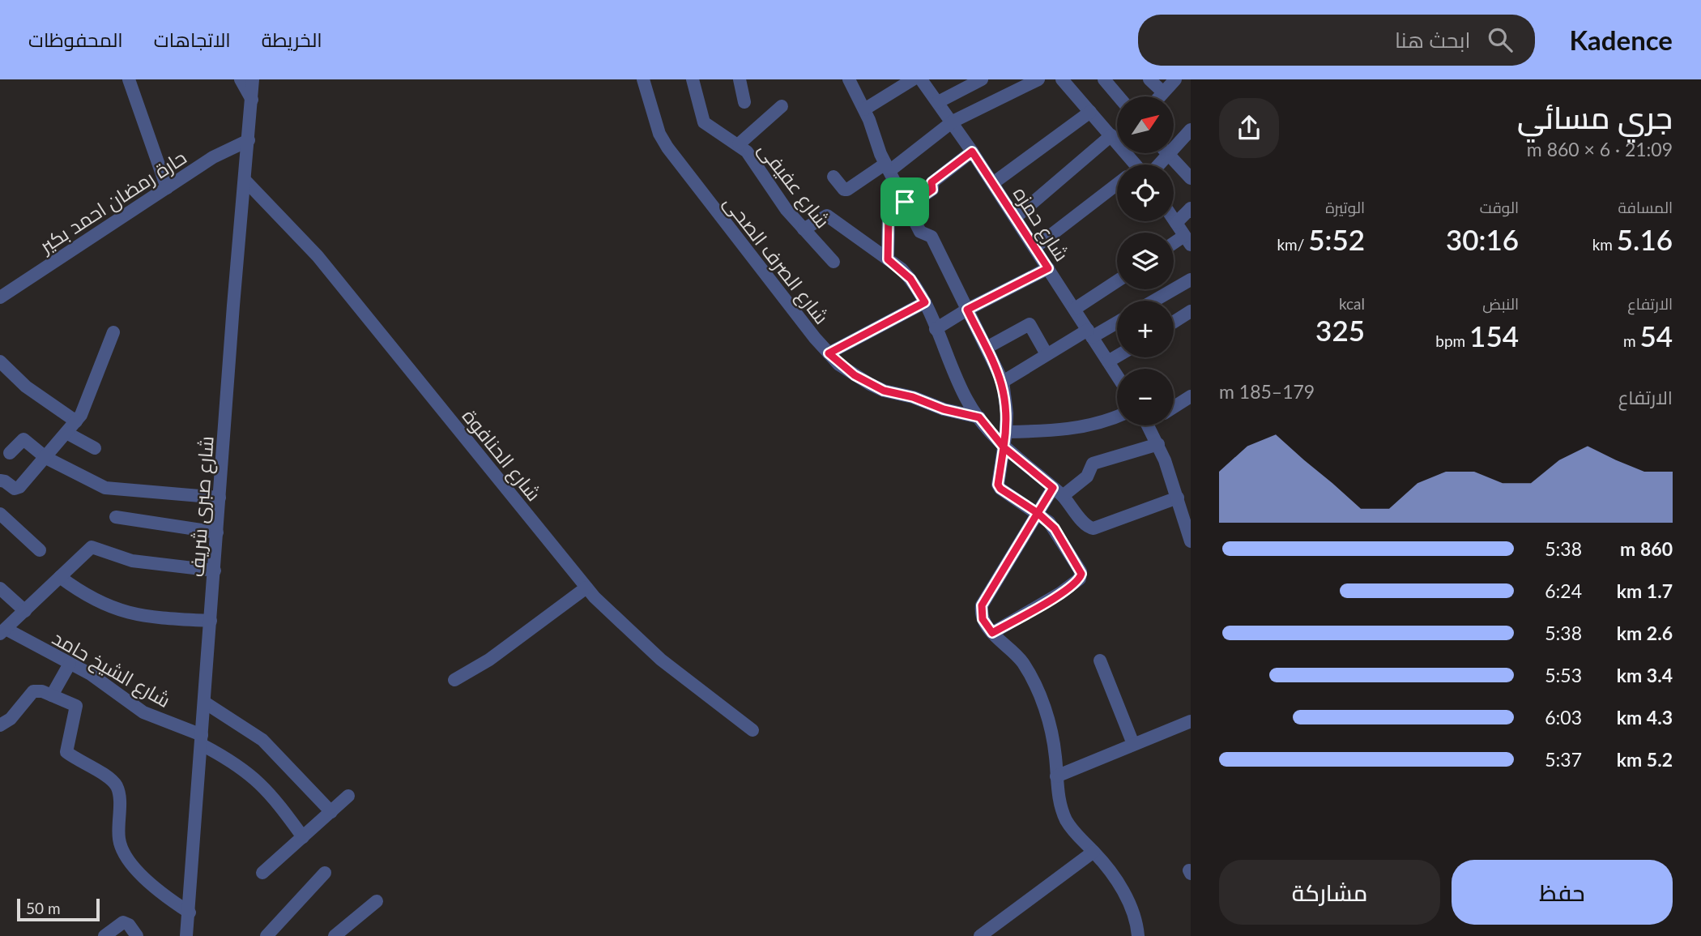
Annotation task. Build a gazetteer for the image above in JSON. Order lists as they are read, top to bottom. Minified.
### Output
{"streets":{"street":["شارع عفيفى","حارة رمضان احمد بكير","شارع حمزه","شارع الصرف الصحى","شارع الحنافوة","شارع صبرى شريف","شارع الشيخ حامد"]},"crossings":[["حارة رمضان احمد بكير","شارع صبرى شريف"],["شارع الحنافوة","شارع صبرى شريف"],["شارع صبرى شريف","شارع الشيخ حامد"]],"scale_bar":"50 m","north":"top right","page":{"header":"Kadence","search":"ابحث هنا","nav":["الخريطة","الاتجاهات","المحفوظات"],"heading":["جري مسائي","21:09 · 6 × 860 m"],"map_buttons":["+","−"],"stats":[["المسافة","5.16 km"],["الوقت","30:16"],["الوتيرة","5:52 /km"],["الارتفاع","54 m"],["النبض","154 bpm"],["kcal","325"]],"chart":["الارتفاع","179–185 m"],"list":[{"name":"860 m","note":"5:38"},{"name":"1.7 km","note":"6:24"},{"name":"2.6 km","note":"5:38"},{"name":"3.4 km","note":"5:53"},{"name":"4.3 km","note":"6:03"},{"name":"5.2 km","note":"5:37"}],"buttons":["حفظ","مشاركة"],"scale":"50 m"}}
